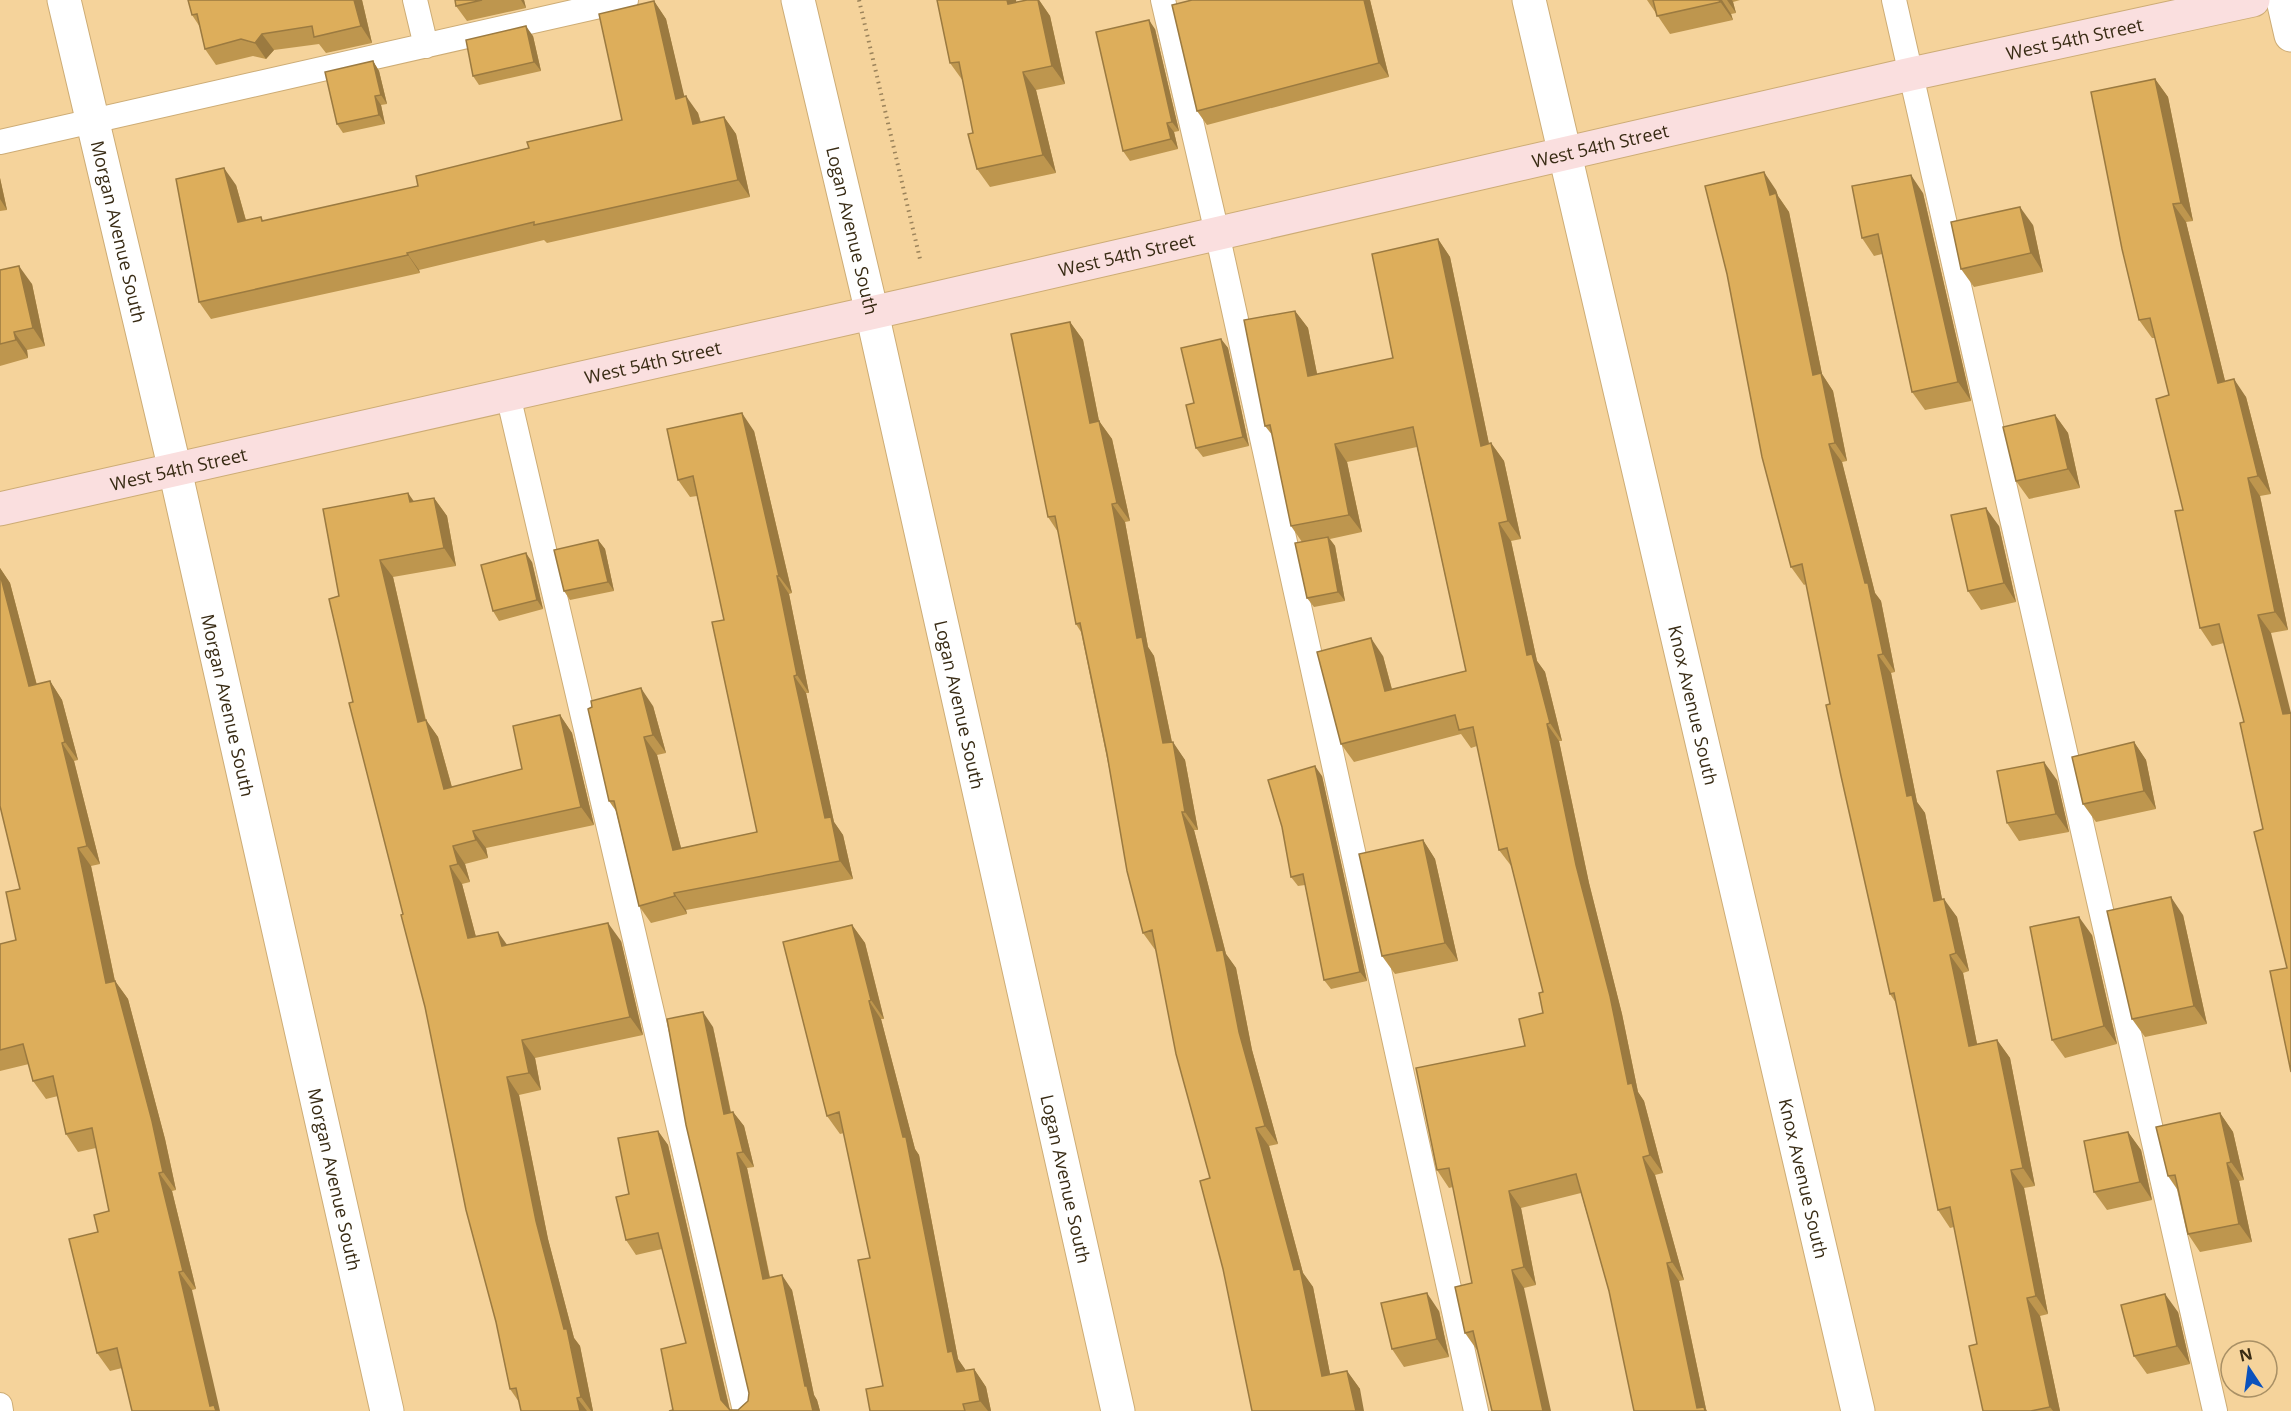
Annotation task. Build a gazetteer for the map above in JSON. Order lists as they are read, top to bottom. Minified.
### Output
{"streets":{"street":["West 54th Street","Morgan Avenue South","Logan Avenue South","Knox Avenue South"]},"crossings":[["West 54th Street","Morgan Avenue South"],["West 54th Street","Logan Avenue South"],["West 54th Street","Knox Avenue South"]],"north":"top"}
